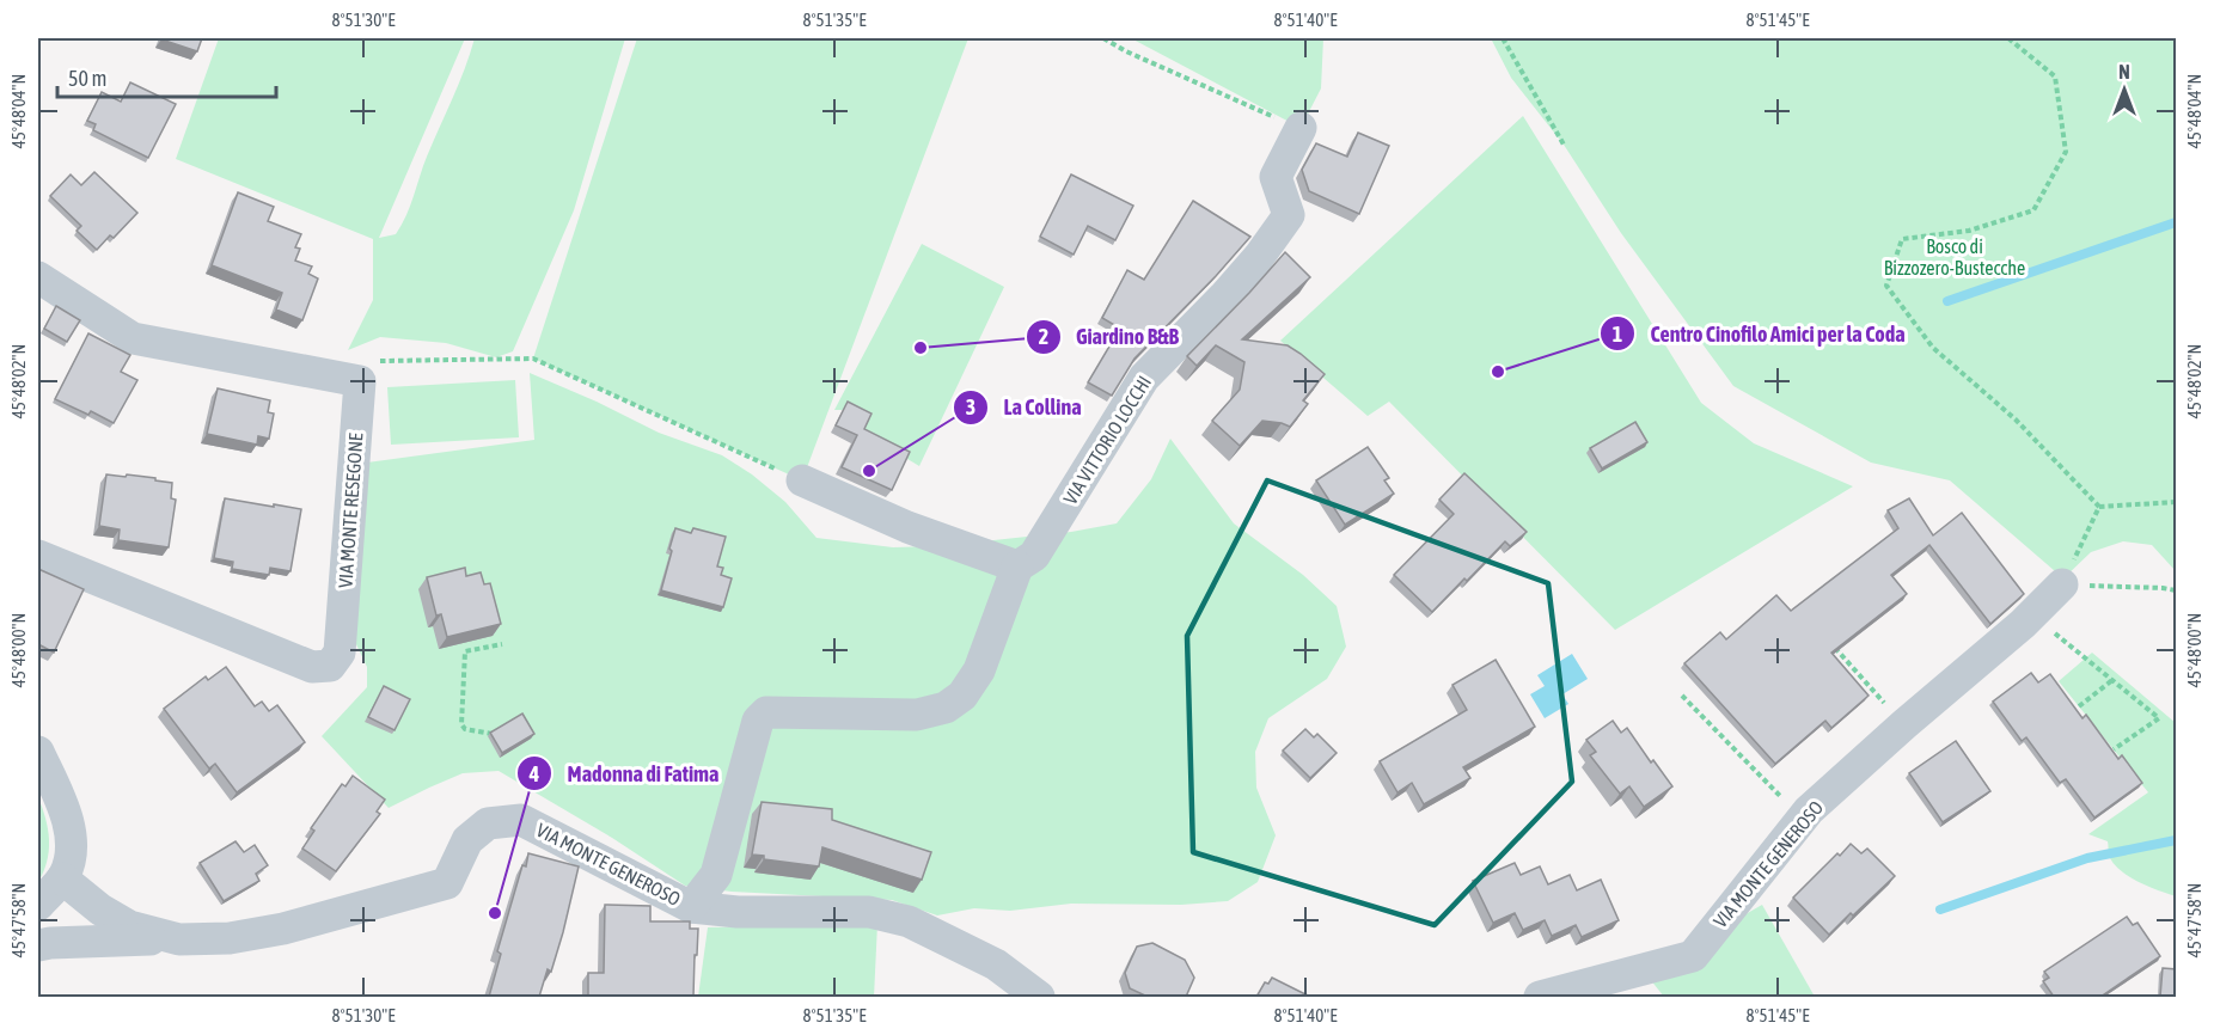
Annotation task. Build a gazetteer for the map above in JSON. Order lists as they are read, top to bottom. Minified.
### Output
{"streets":{"street":["VIA VITTORIO LOCCHI","VIA MONTE RESEGONE","VIA MONTE GENEROSO"]},"crossings":[["VIA VITTORIO LOCCHI","VIA MONTE GENEROSO"]],"parks":["Bosco di Bizzozero-Bustecche"],"places":["Giardino B&B","Centro Cinofilo Amici per la Coda","La Collina","Madonna di Fatima"],"scale_bar":"50 m","north":"top","coordinates":["8°51'30\"E","8°51'35\"E","8°51'40\"E","8°51'45\"E","45°48'04\"N","45°48'02\"N","45°48'00\"N","45°47'58\"N"]}
